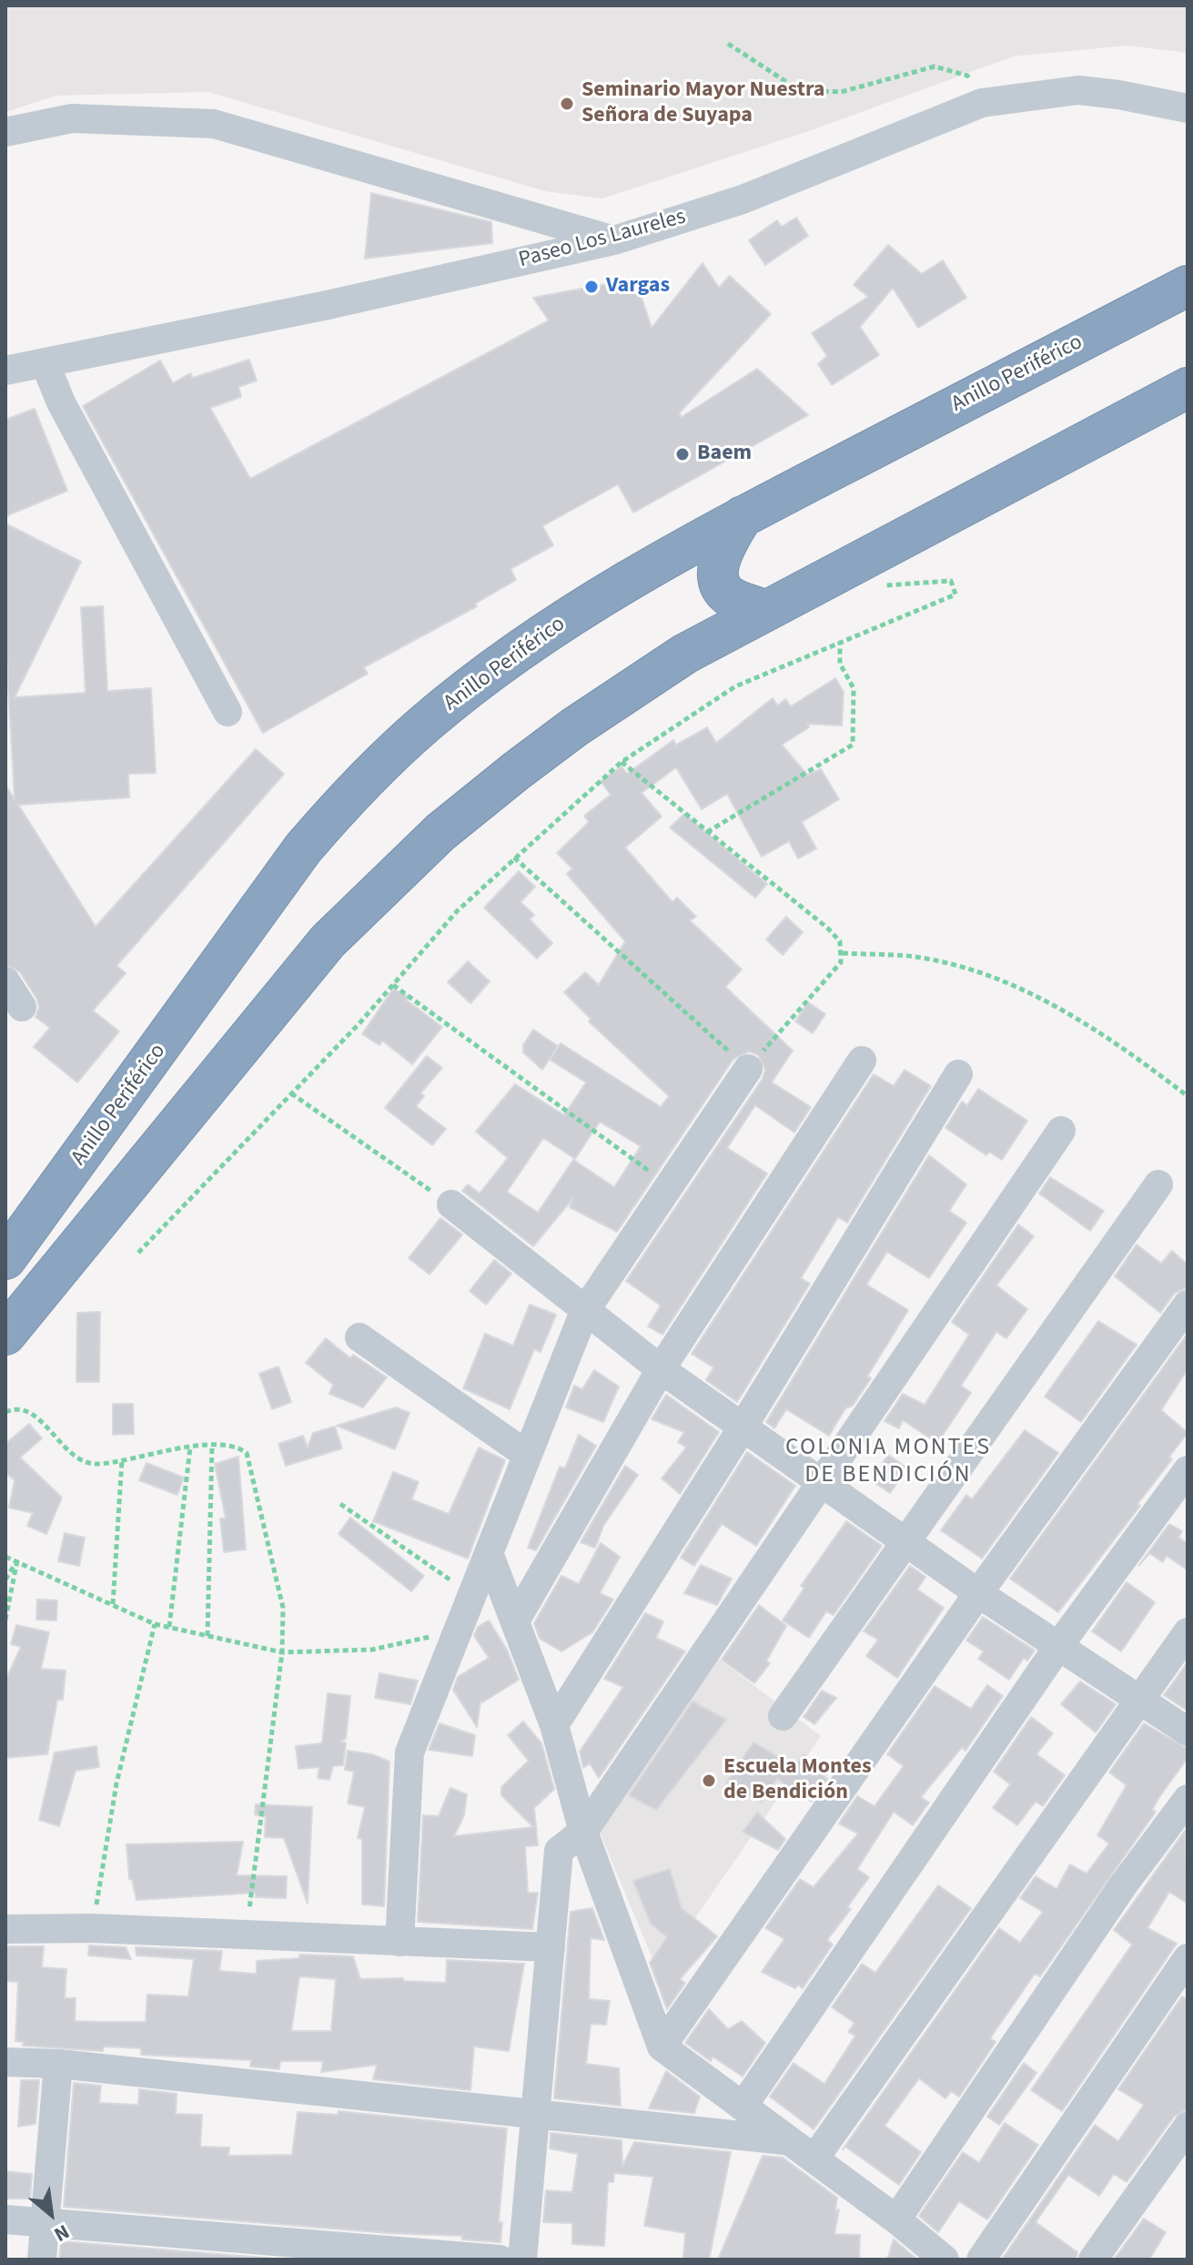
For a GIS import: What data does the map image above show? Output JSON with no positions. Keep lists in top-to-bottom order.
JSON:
{
  "streets": {
    "highway": ["Anillo Periférico"],
    "street": ["Paseo Los Laureles"]
  },
  "districts": ["COLONIA MONTES DE BENDICIÓN"],
  "places": [
    "Seminario Mayor Nuestra Señora de Suyapa",
    "Vargas",
    "Baem",
    "Escuela Montes de Bendición"
  ],
  "north": "bottom right"
}
